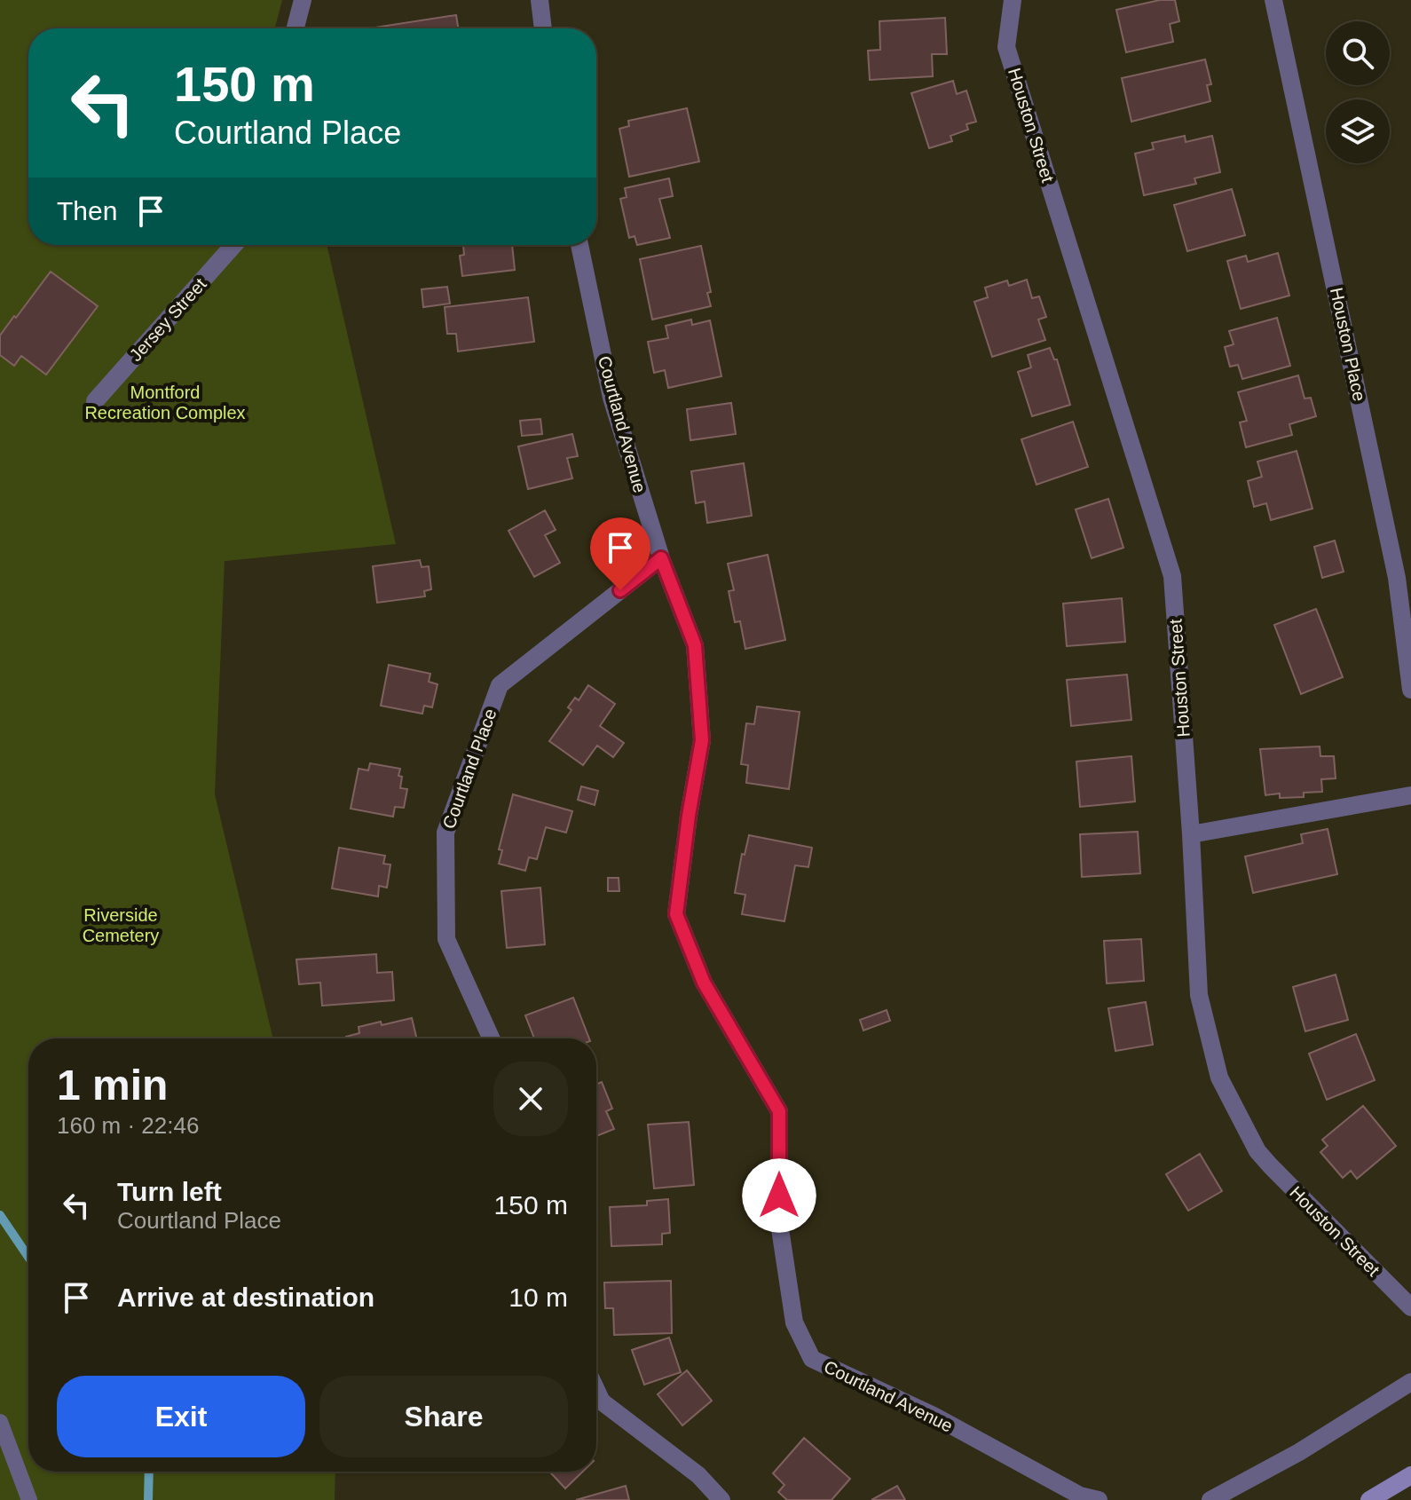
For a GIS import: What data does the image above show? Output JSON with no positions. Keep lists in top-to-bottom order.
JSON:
{
  "streets": {
    "street": [
      "Houston Street",
      "Jersey Street",
      "Houston Place",
      "Courtland Avenue",
      "Courtland Place"
    ]
  },
  "crossings": [
    ["Courtland Avenue", "Courtland Place"]
  ],
  "parks": ["Montford Recreation Complex", "Riverside Cemetery"],
  "page": {
    "turn": ["150 m", "Courtland Place"],
    "then": "Then",
    "heading": ["1 min", "160 m · 22:46"],
    "list": [
      {
        "name": "Turn left",
        "note": "Courtland Place",
        "value": "150 m"
      },
      {
        "name": "Arrive at destination",
        "value": "10 m"
      }
    ],
    "buttons": ["Exit", "Share"]
  }
}
